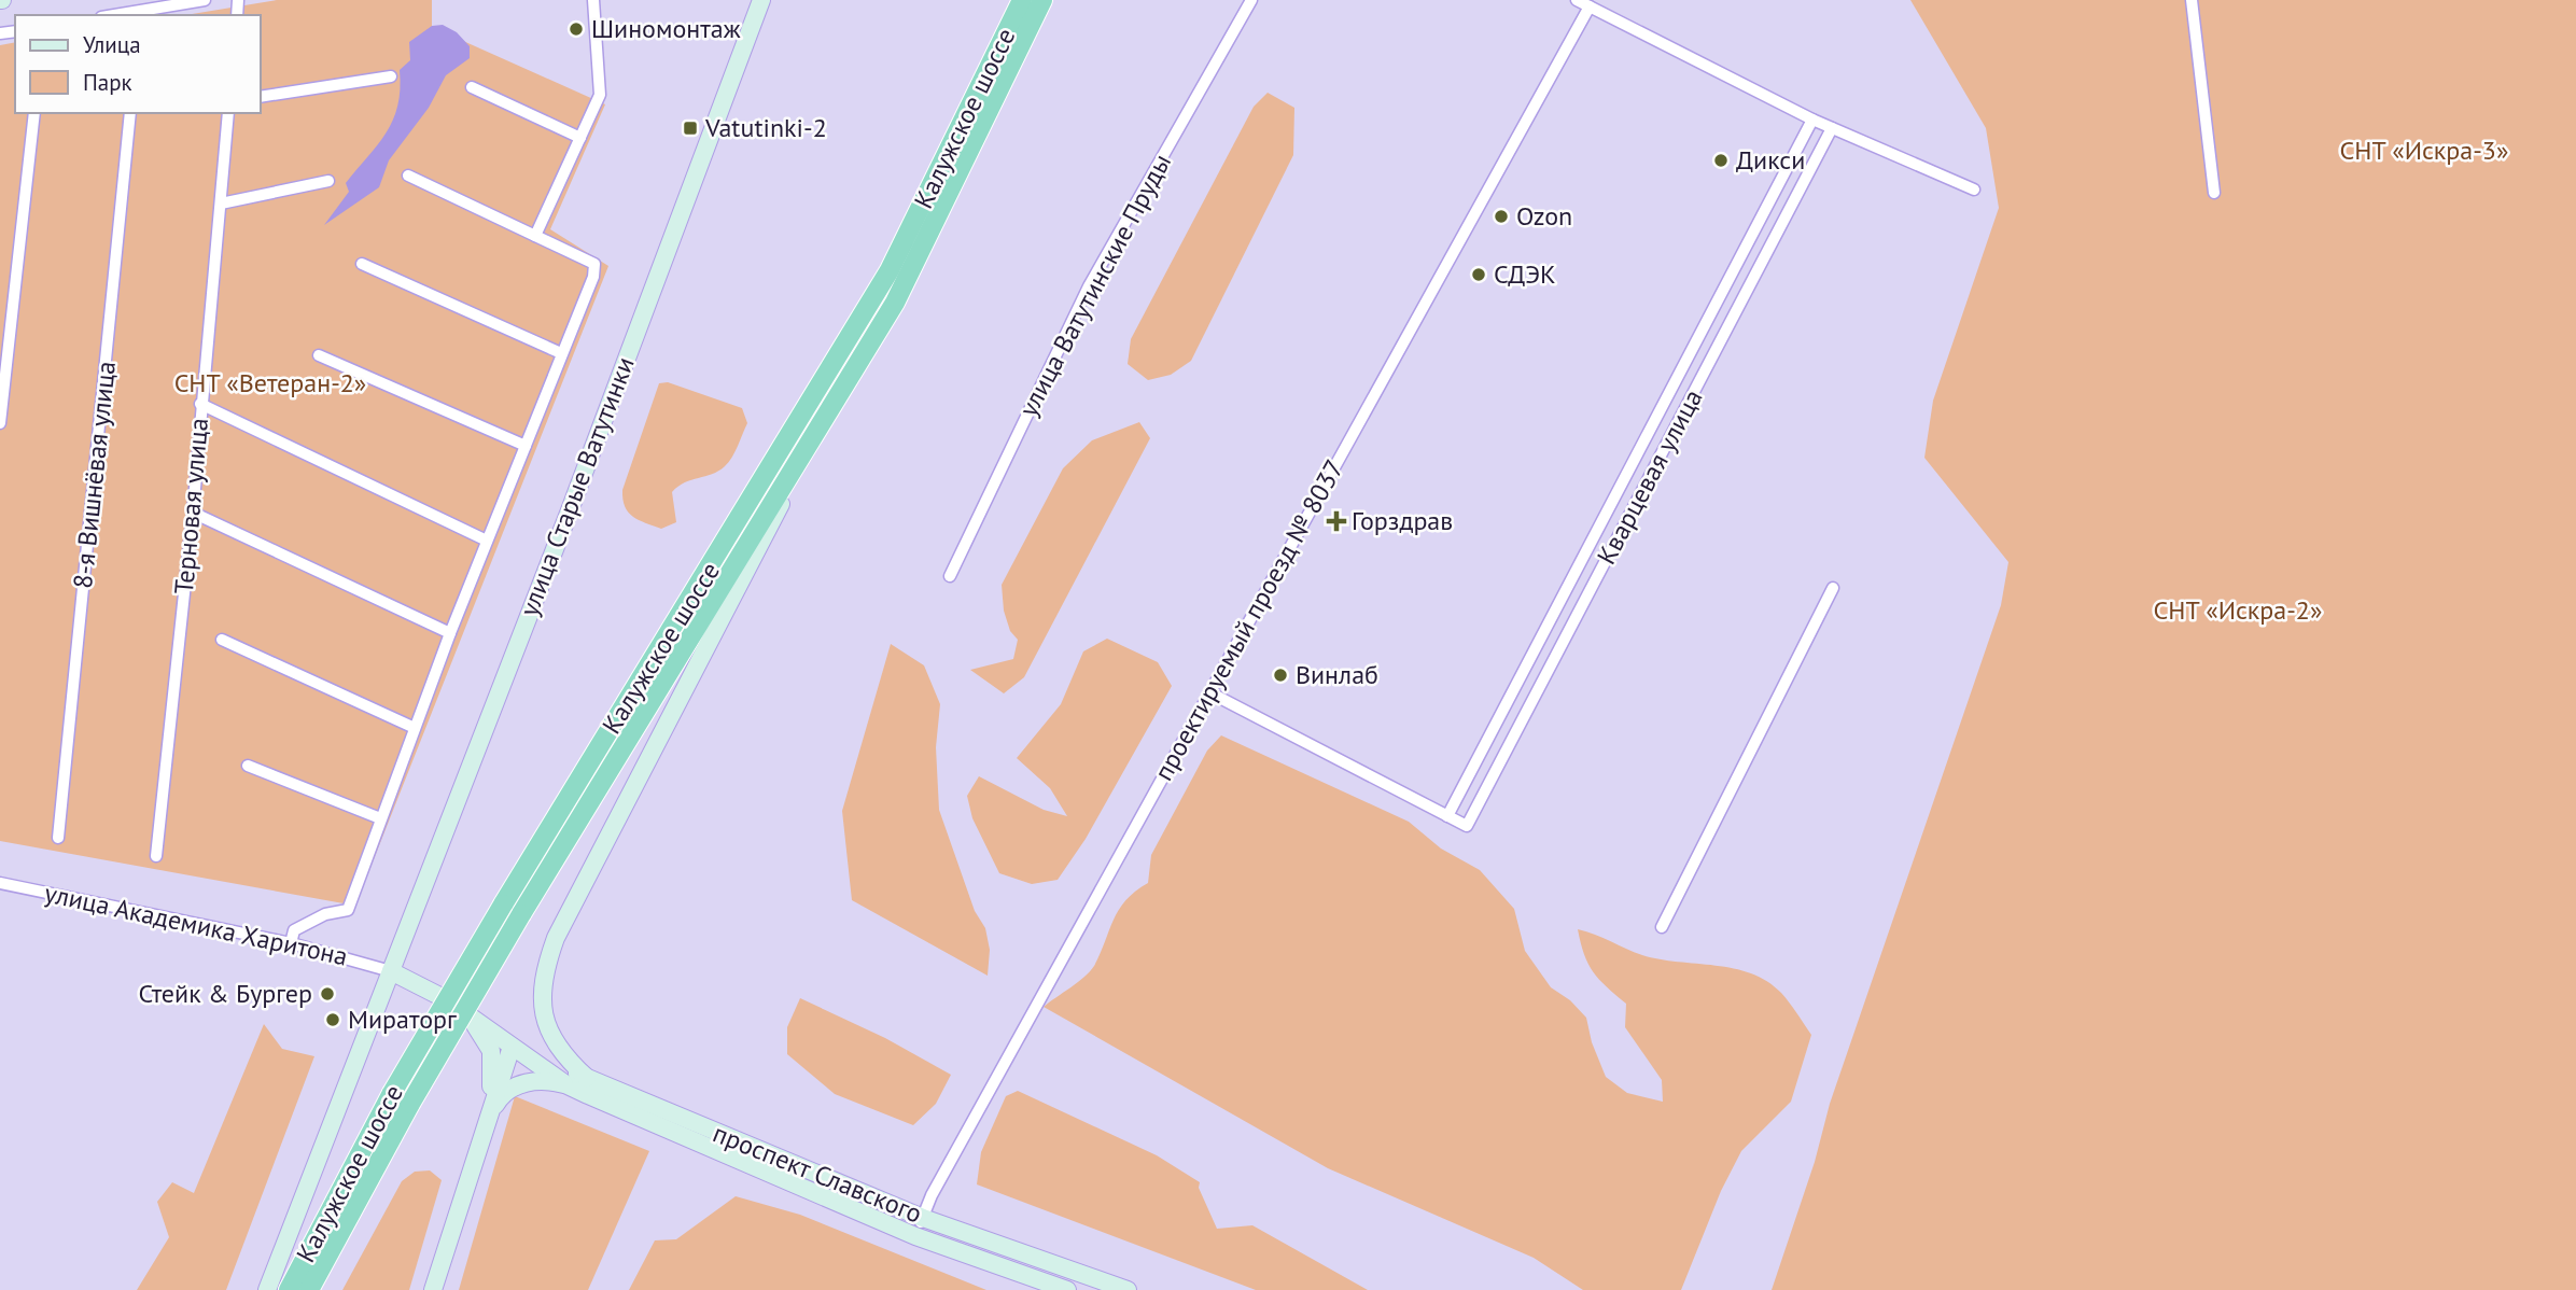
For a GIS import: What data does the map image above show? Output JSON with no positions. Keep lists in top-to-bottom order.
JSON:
{
  "streets": {
    "highway": ["Калужское шоссе"],
    "main road": ["улица Старые Ватутинки", "проспект Славского"],
    "street": [
      "улица Ватутинские Пруды",
      "8-я Вишнёвая улица",
      "Кварцевая улица",
      "Терновая улица",
      "проектируемый проезд № 8037",
      "улица Академика Харитона"
    ]
  },
  "crossings": [
    ["Калужское шоссе", "улица Старые Ватутинки"],
    ["Калужское шоссе", "улица Академика Харитона"],
    ["Калужское шоссе", "проспект Славского"],
    ["улица Старые Ватутинки", "улица Академика Харитона"],
    ["улица Старые Ватутинки", "проспект Славского"],
    ["проектируемый проезд № 8037", "проспект Славского"],
    ["улица Академика Харитона", "проспект Славского"]
  ],
  "parks": ["СНТ «Искра-3»", "СНТ «Ветеран-2»", "СНТ «Искра-2»"],
  "places": {
    "other": [
      "Шиномонтаж",
      "Дикси",
      "Ozon",
      "СДЭК",
      "Винлаб",
      "Стейк & Бургер",
      "Мираторг"
    ],
    "transit": ["Vatutinki-2"],
    "health": ["Горздрав"]
  },
  "legend": ["Улица", "Парк"]
}
